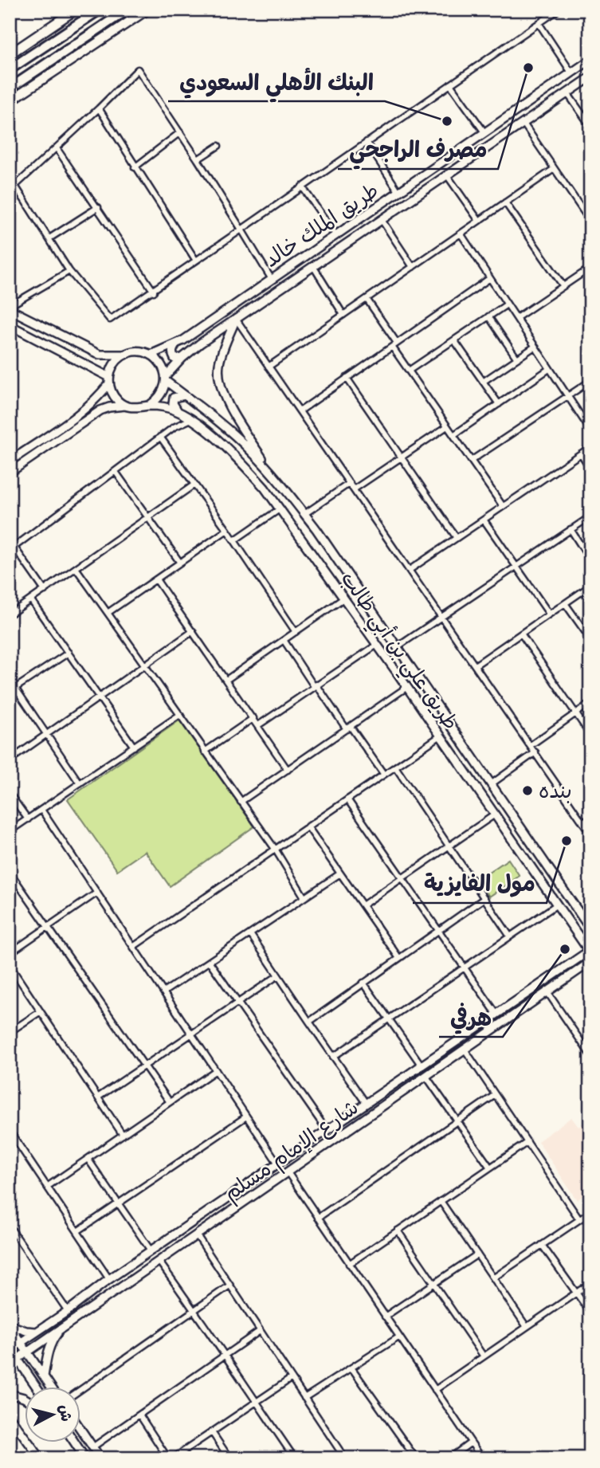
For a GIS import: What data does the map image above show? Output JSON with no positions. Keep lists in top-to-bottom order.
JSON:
{
  "streets": {
    "main road": ["طريق الملك خالد", "طريق علي بن أبي طالب", "شارع الإمام مسلم"]
  },
  "crossings": [
    ["طريق الملك خالد", "طريق علي بن أبي طالب"],
    ["طريق علي بن أبي طالب", "شارع الإمام مسلم"]
  ],
  "places": [
    "مصرف الراجحي",
    "البنك الأهلي السعودي",
    "بنده",
    "مول الفايزية",
    "هرفي"
  ],
  "north": "right"
}
